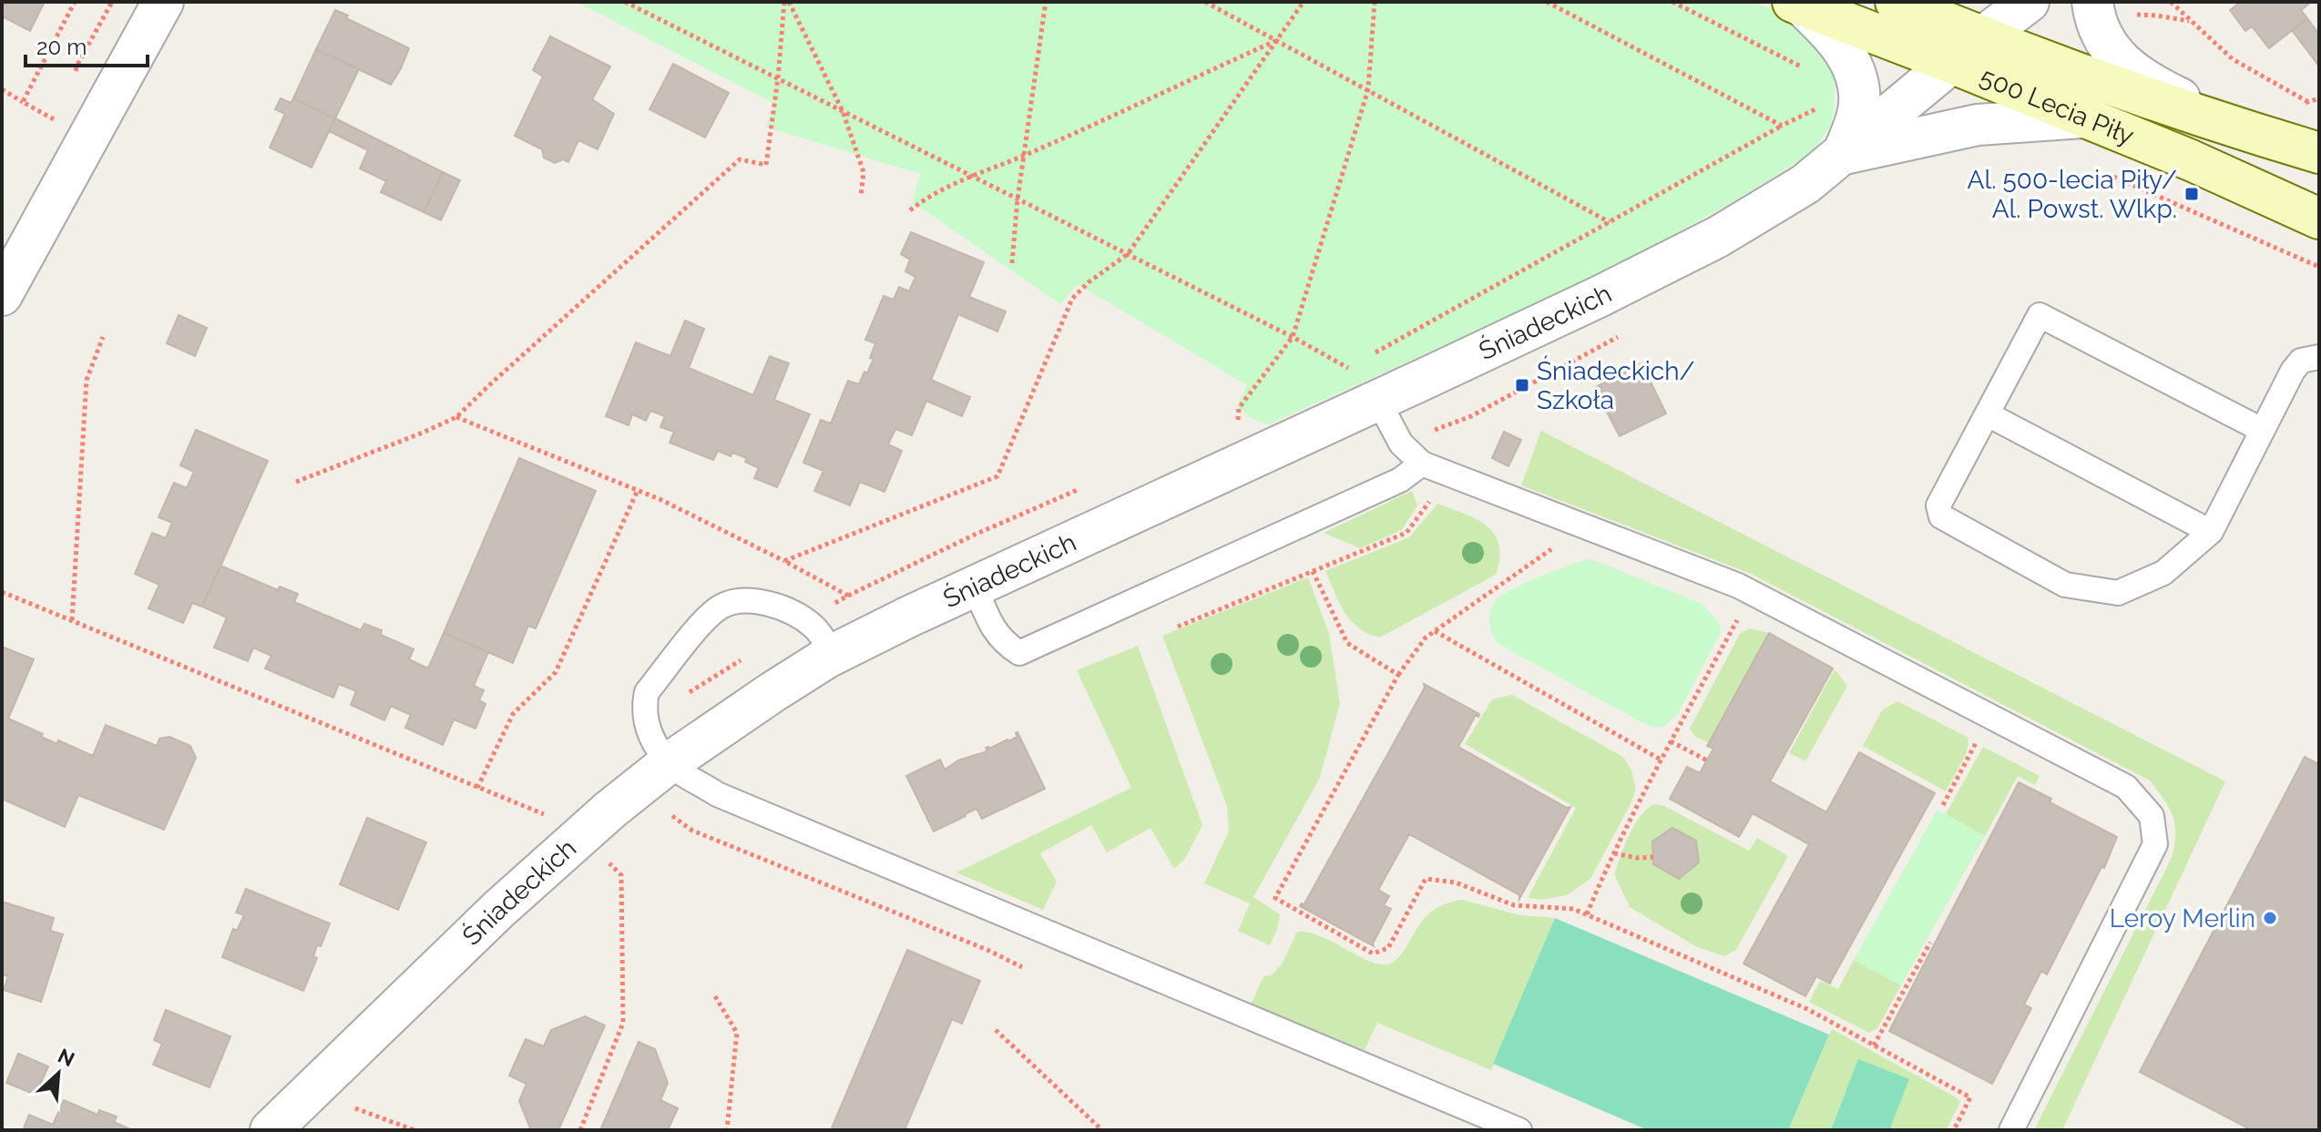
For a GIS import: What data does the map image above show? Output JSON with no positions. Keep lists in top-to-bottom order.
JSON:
{
  "streets": {
    "street": ["500 Lecia Piły", "Śniadeckich"]
  },
  "crossings": [
    ["500 Lecia Piły", "Śniadeckich"]
  ],
  "places": {
    "transit": ["Al. 500-lecia Piły/ Al. Powst. Wlkp.", "Śniadeckich/ Szkoła"],
    "other": ["Leroy Merlin"]
  },
  "scale_bar": "20 m",
  "north": "top right"
}
